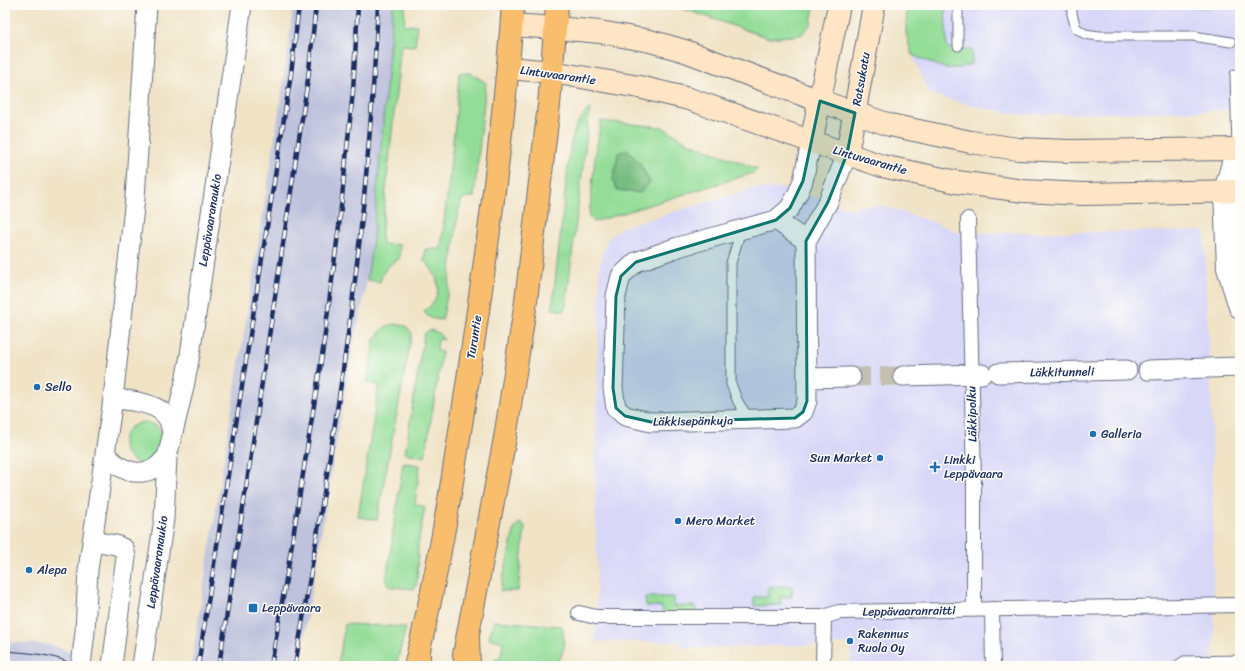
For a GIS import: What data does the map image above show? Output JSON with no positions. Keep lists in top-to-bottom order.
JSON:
{
  "streets": {
    "main road": ["Lintuvaarantie", "Ratsukatu", "Turuntie"],
    "street": [
      "Leppävaaranaukio",
      "Läkkitunneli",
      "Läkkipolku",
      "Läkkisepänkuja",
      "Leppävaaranraitti"
    ]
  },
  "crossings": [
    ["Lintuvaarantie", "Ratsukatu"],
    ["Lintuvaarantie", "Turuntie"],
    ["Lintuvaarantie", "Läkkisepänkuja"],
    ["Ratsukatu", "Läkkisepänkuja"],
    ["Läkkitunneli", "Läkkipolku"],
    ["Läkkipolku", "Leppävaaranraitti"]
  ],
  "places": {
    "other": [
      "Sello",
      "Galleria",
      "Sun Market",
      "Mero Market",
      "Alepa",
      "Rakennus Ruola Oy"
    ],
    "health": ["Linkki Leppävaara"],
    "transit": ["Leppävaara"]
  }
}
